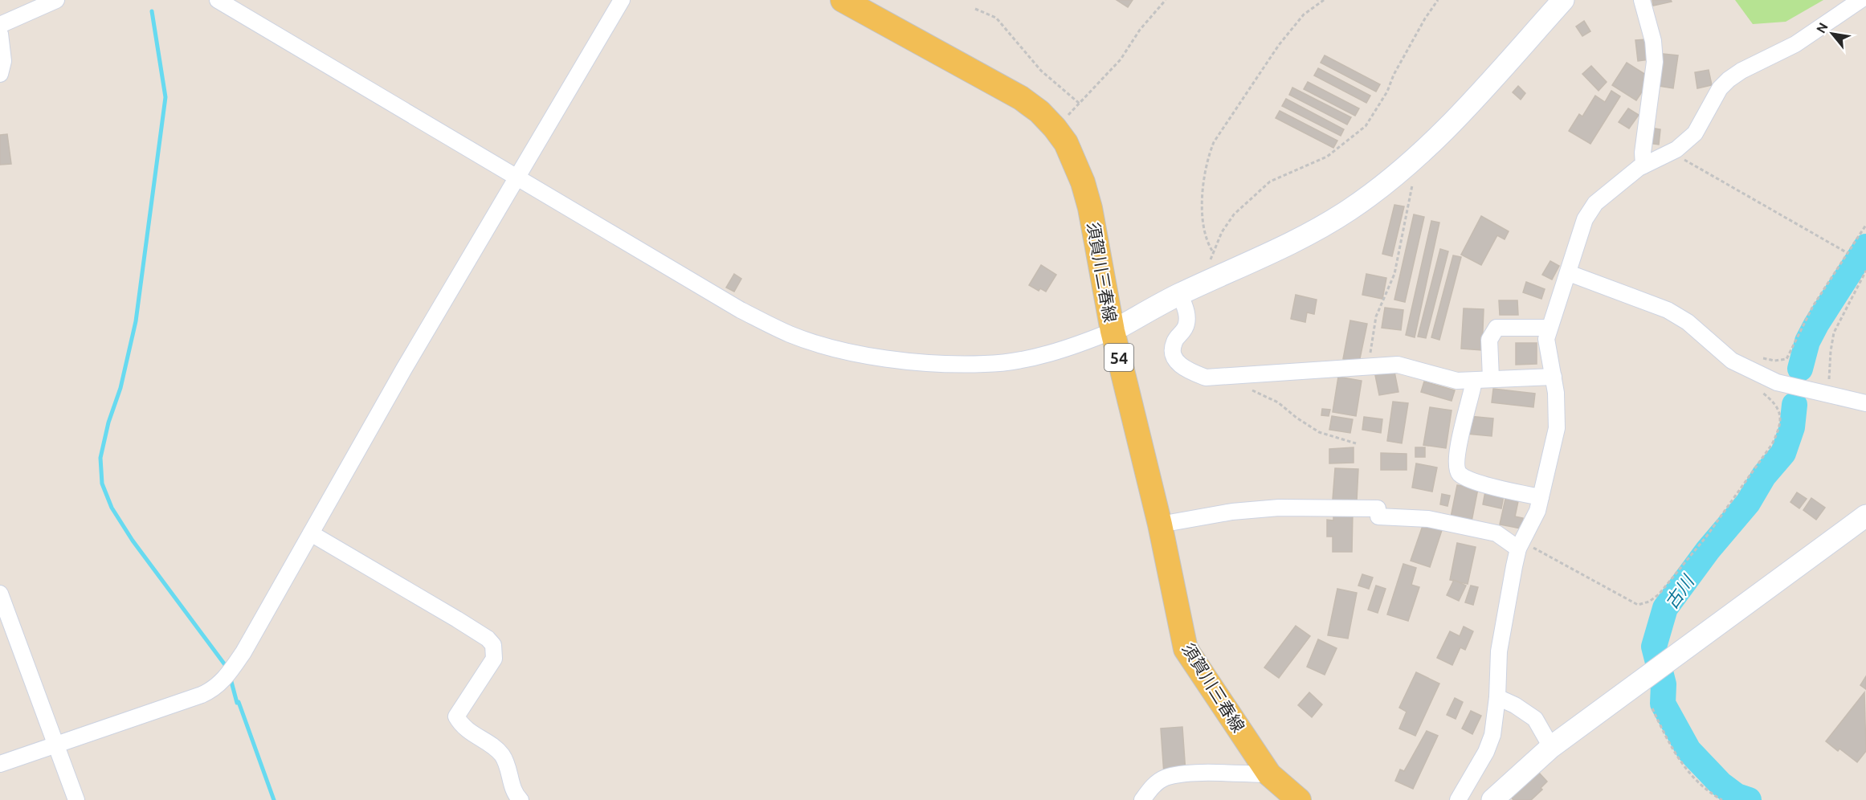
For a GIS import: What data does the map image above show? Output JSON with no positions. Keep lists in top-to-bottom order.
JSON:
{
  "streets": {
    "main road": ["須賀川三春線", "54"]
  },
  "water": ["古川"],
  "north": "top left"
}
